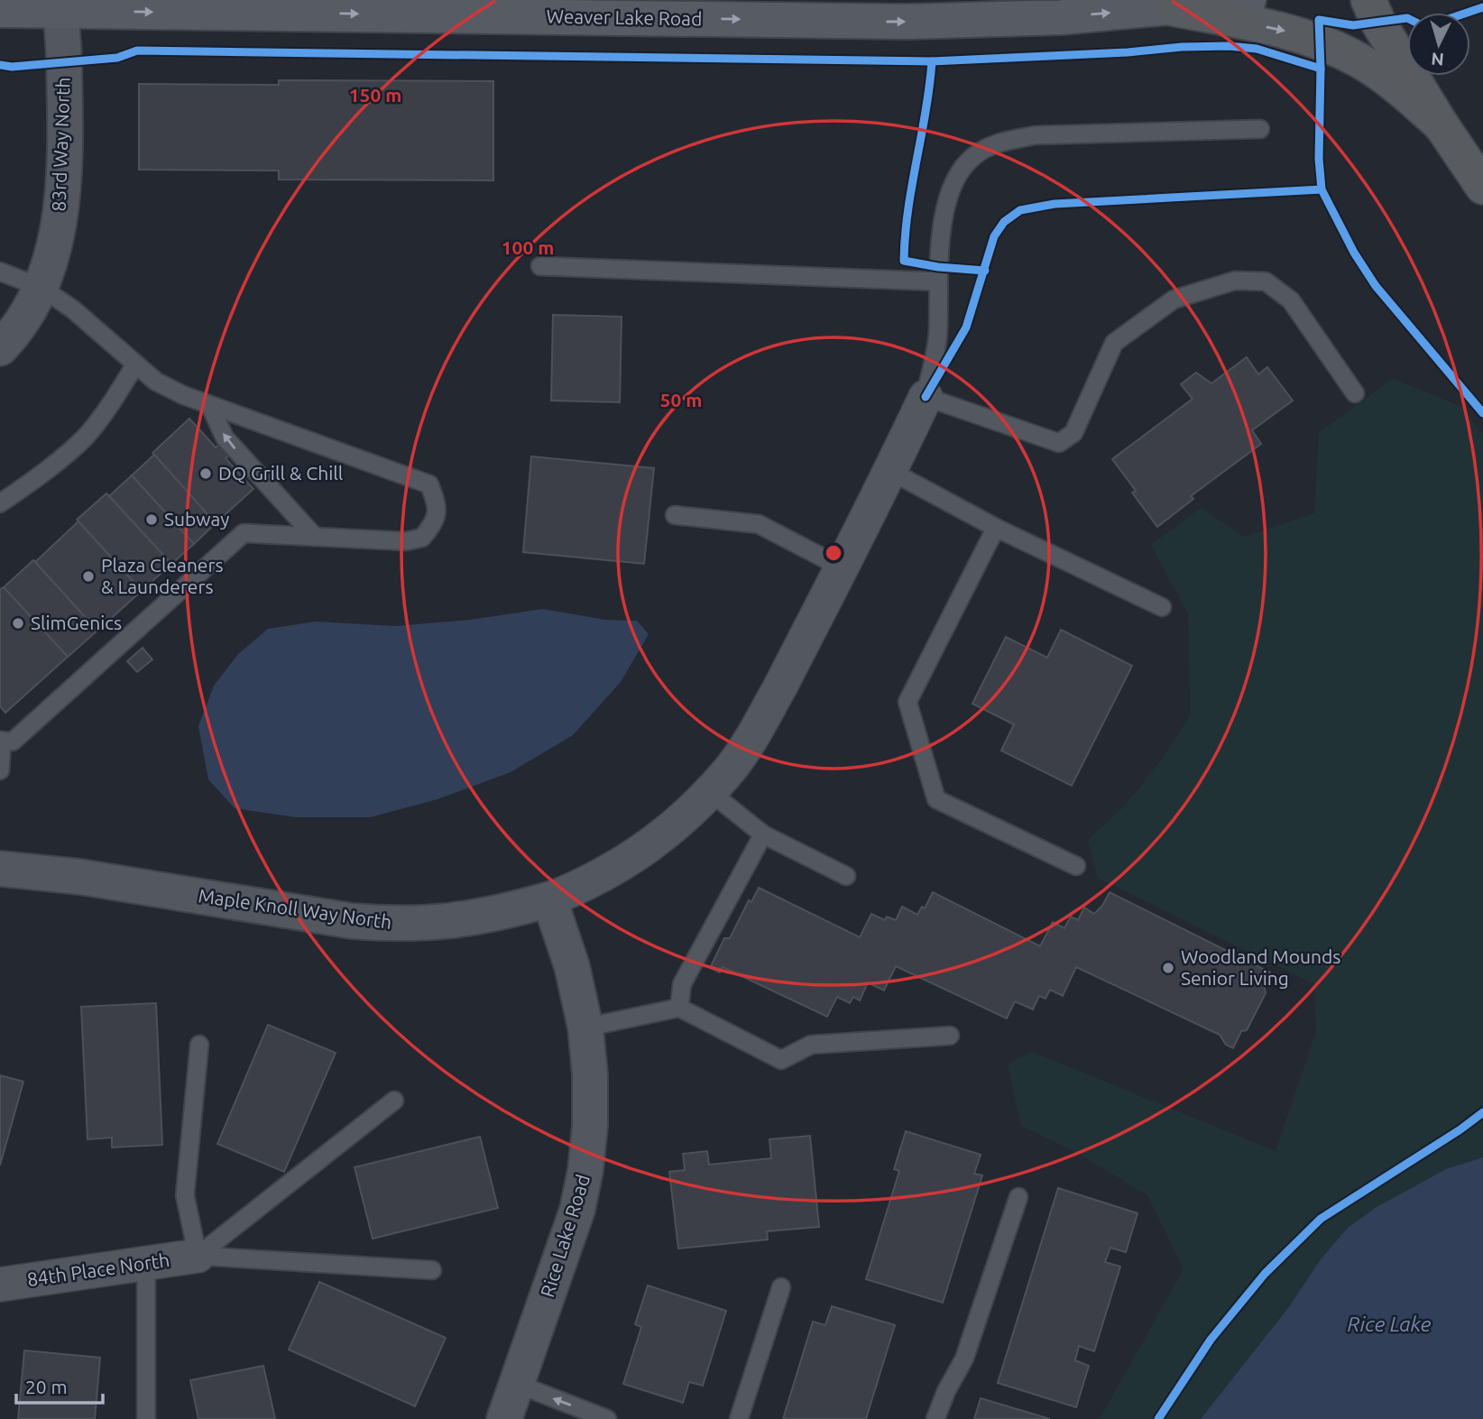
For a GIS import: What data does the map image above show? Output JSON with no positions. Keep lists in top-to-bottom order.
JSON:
{
  "streets": {
    "main road": ["Weaver Lake Road"],
    "street": [
      "83rd Way North",
      "Maple Knoll Way North",
      "Rice Lake Road",
      "84th Place North"
    ]
  },
  "crossings": [
    ["Weaver Lake Road", "83rd Way North"],
    ["Maple Knoll Way North", "Rice Lake Road"]
  ],
  "one_way": ["Weaver Lake Road"],
  "water": ["Rice Lake"],
  "places": [
    "DQ Grill & Chill",
    "Subway",
    "Plaza Cleaners & Launderers",
    "SlimGenics",
    "Woodland Mounds Senior Living"
  ],
  "scale_bar": "20 m",
  "north": "bottom",
  "rings": ["150 m", "100 m", "50 m"]
}
